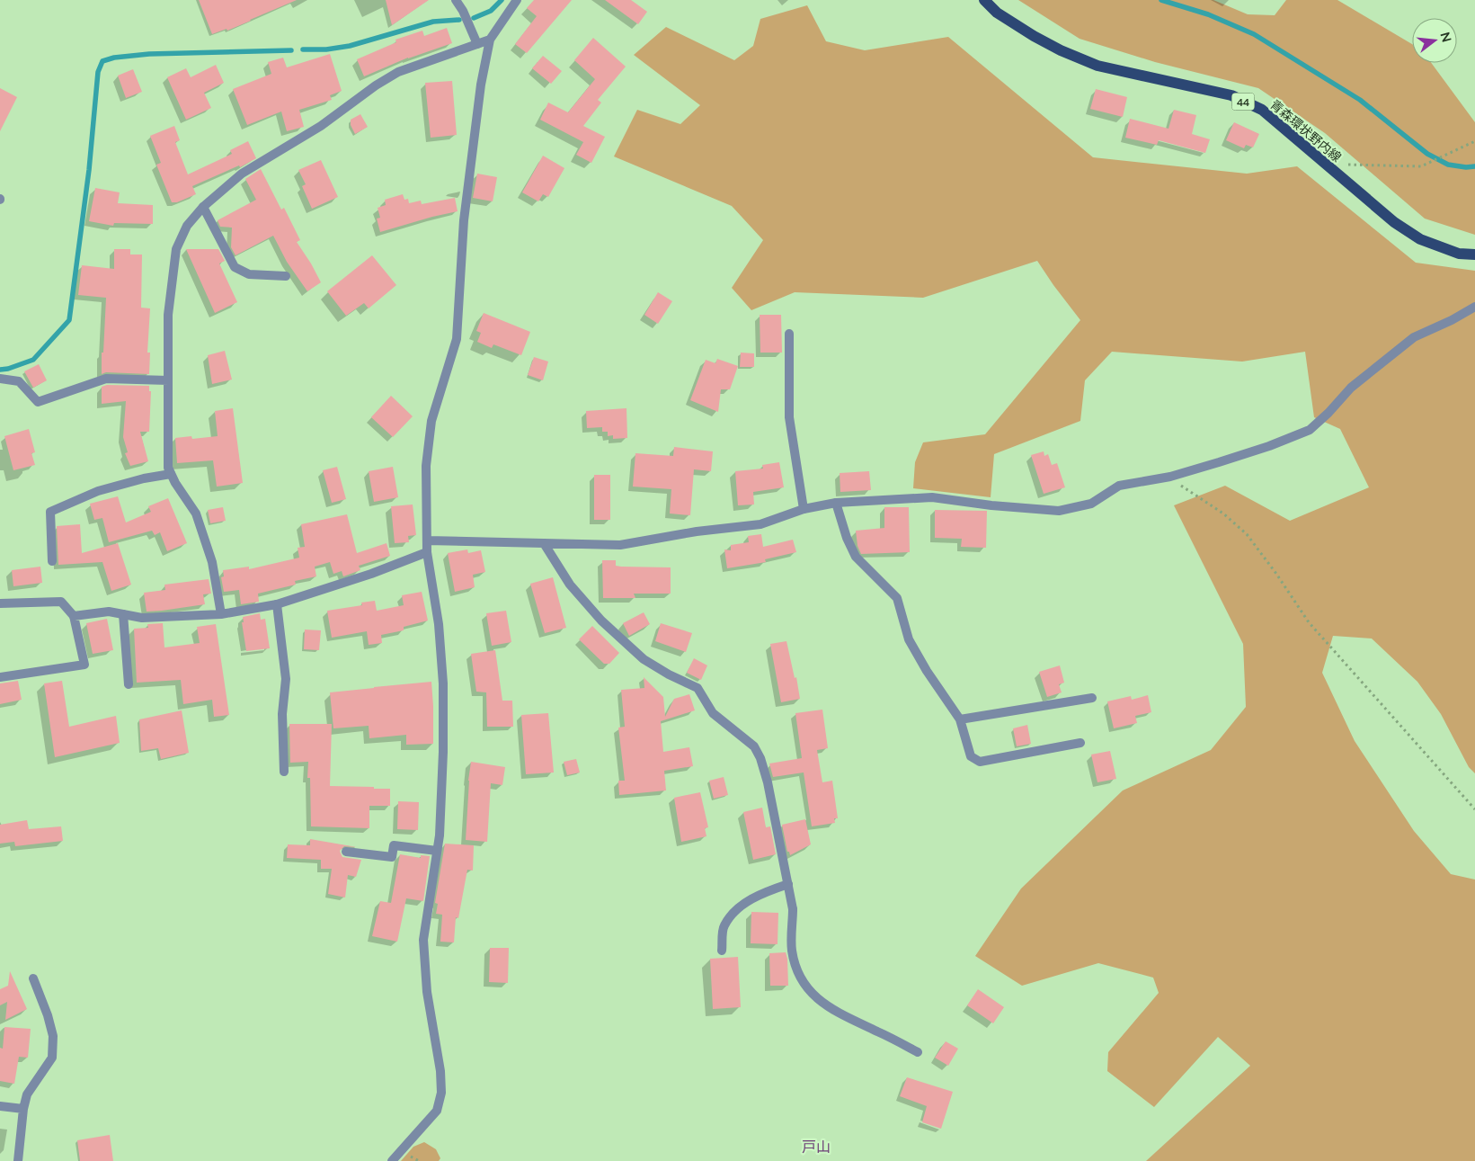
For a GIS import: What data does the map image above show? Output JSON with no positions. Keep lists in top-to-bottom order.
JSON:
{
  "streets": {
    "main road": ["44", "青森環状野内線"]
  },
  "districts": ["戸山"],
  "north": "right"
}
